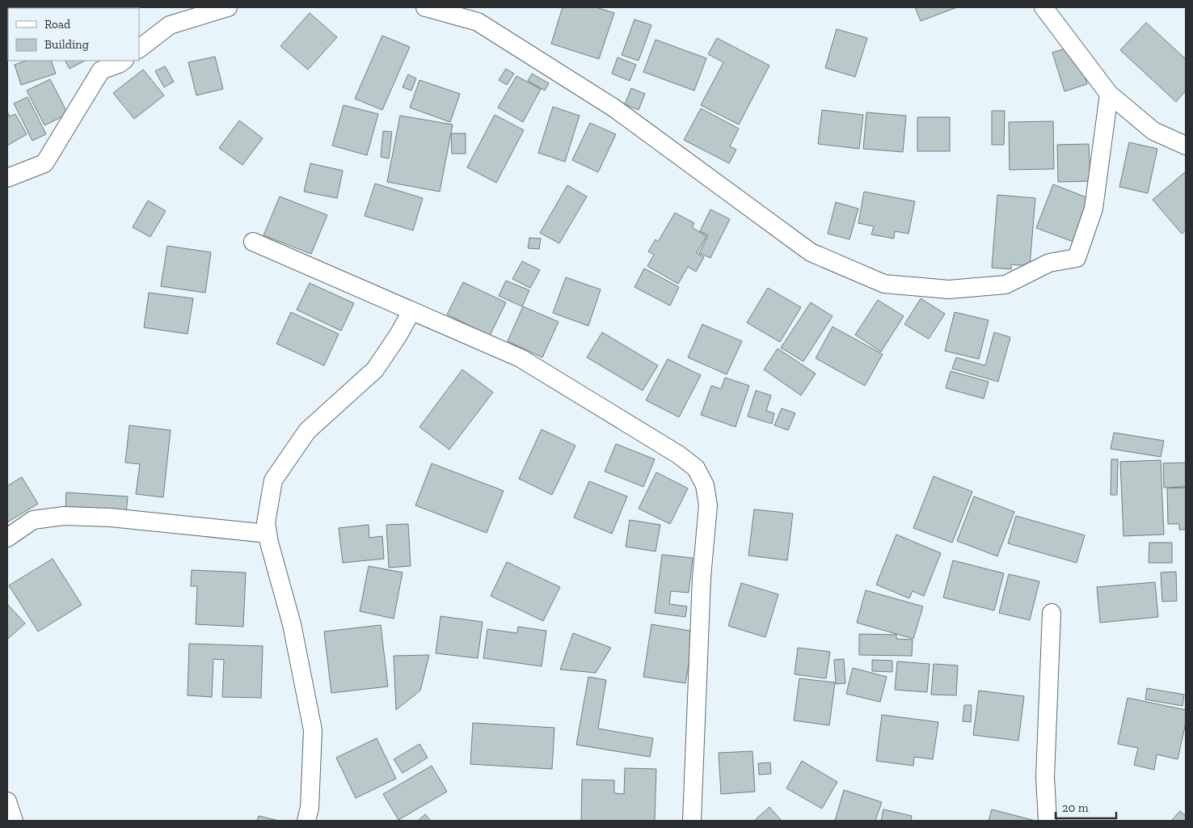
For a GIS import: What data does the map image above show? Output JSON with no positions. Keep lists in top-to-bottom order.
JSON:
{
  "legend": ["Road", "Building"],
  "scale_bar": "20 m"
}
